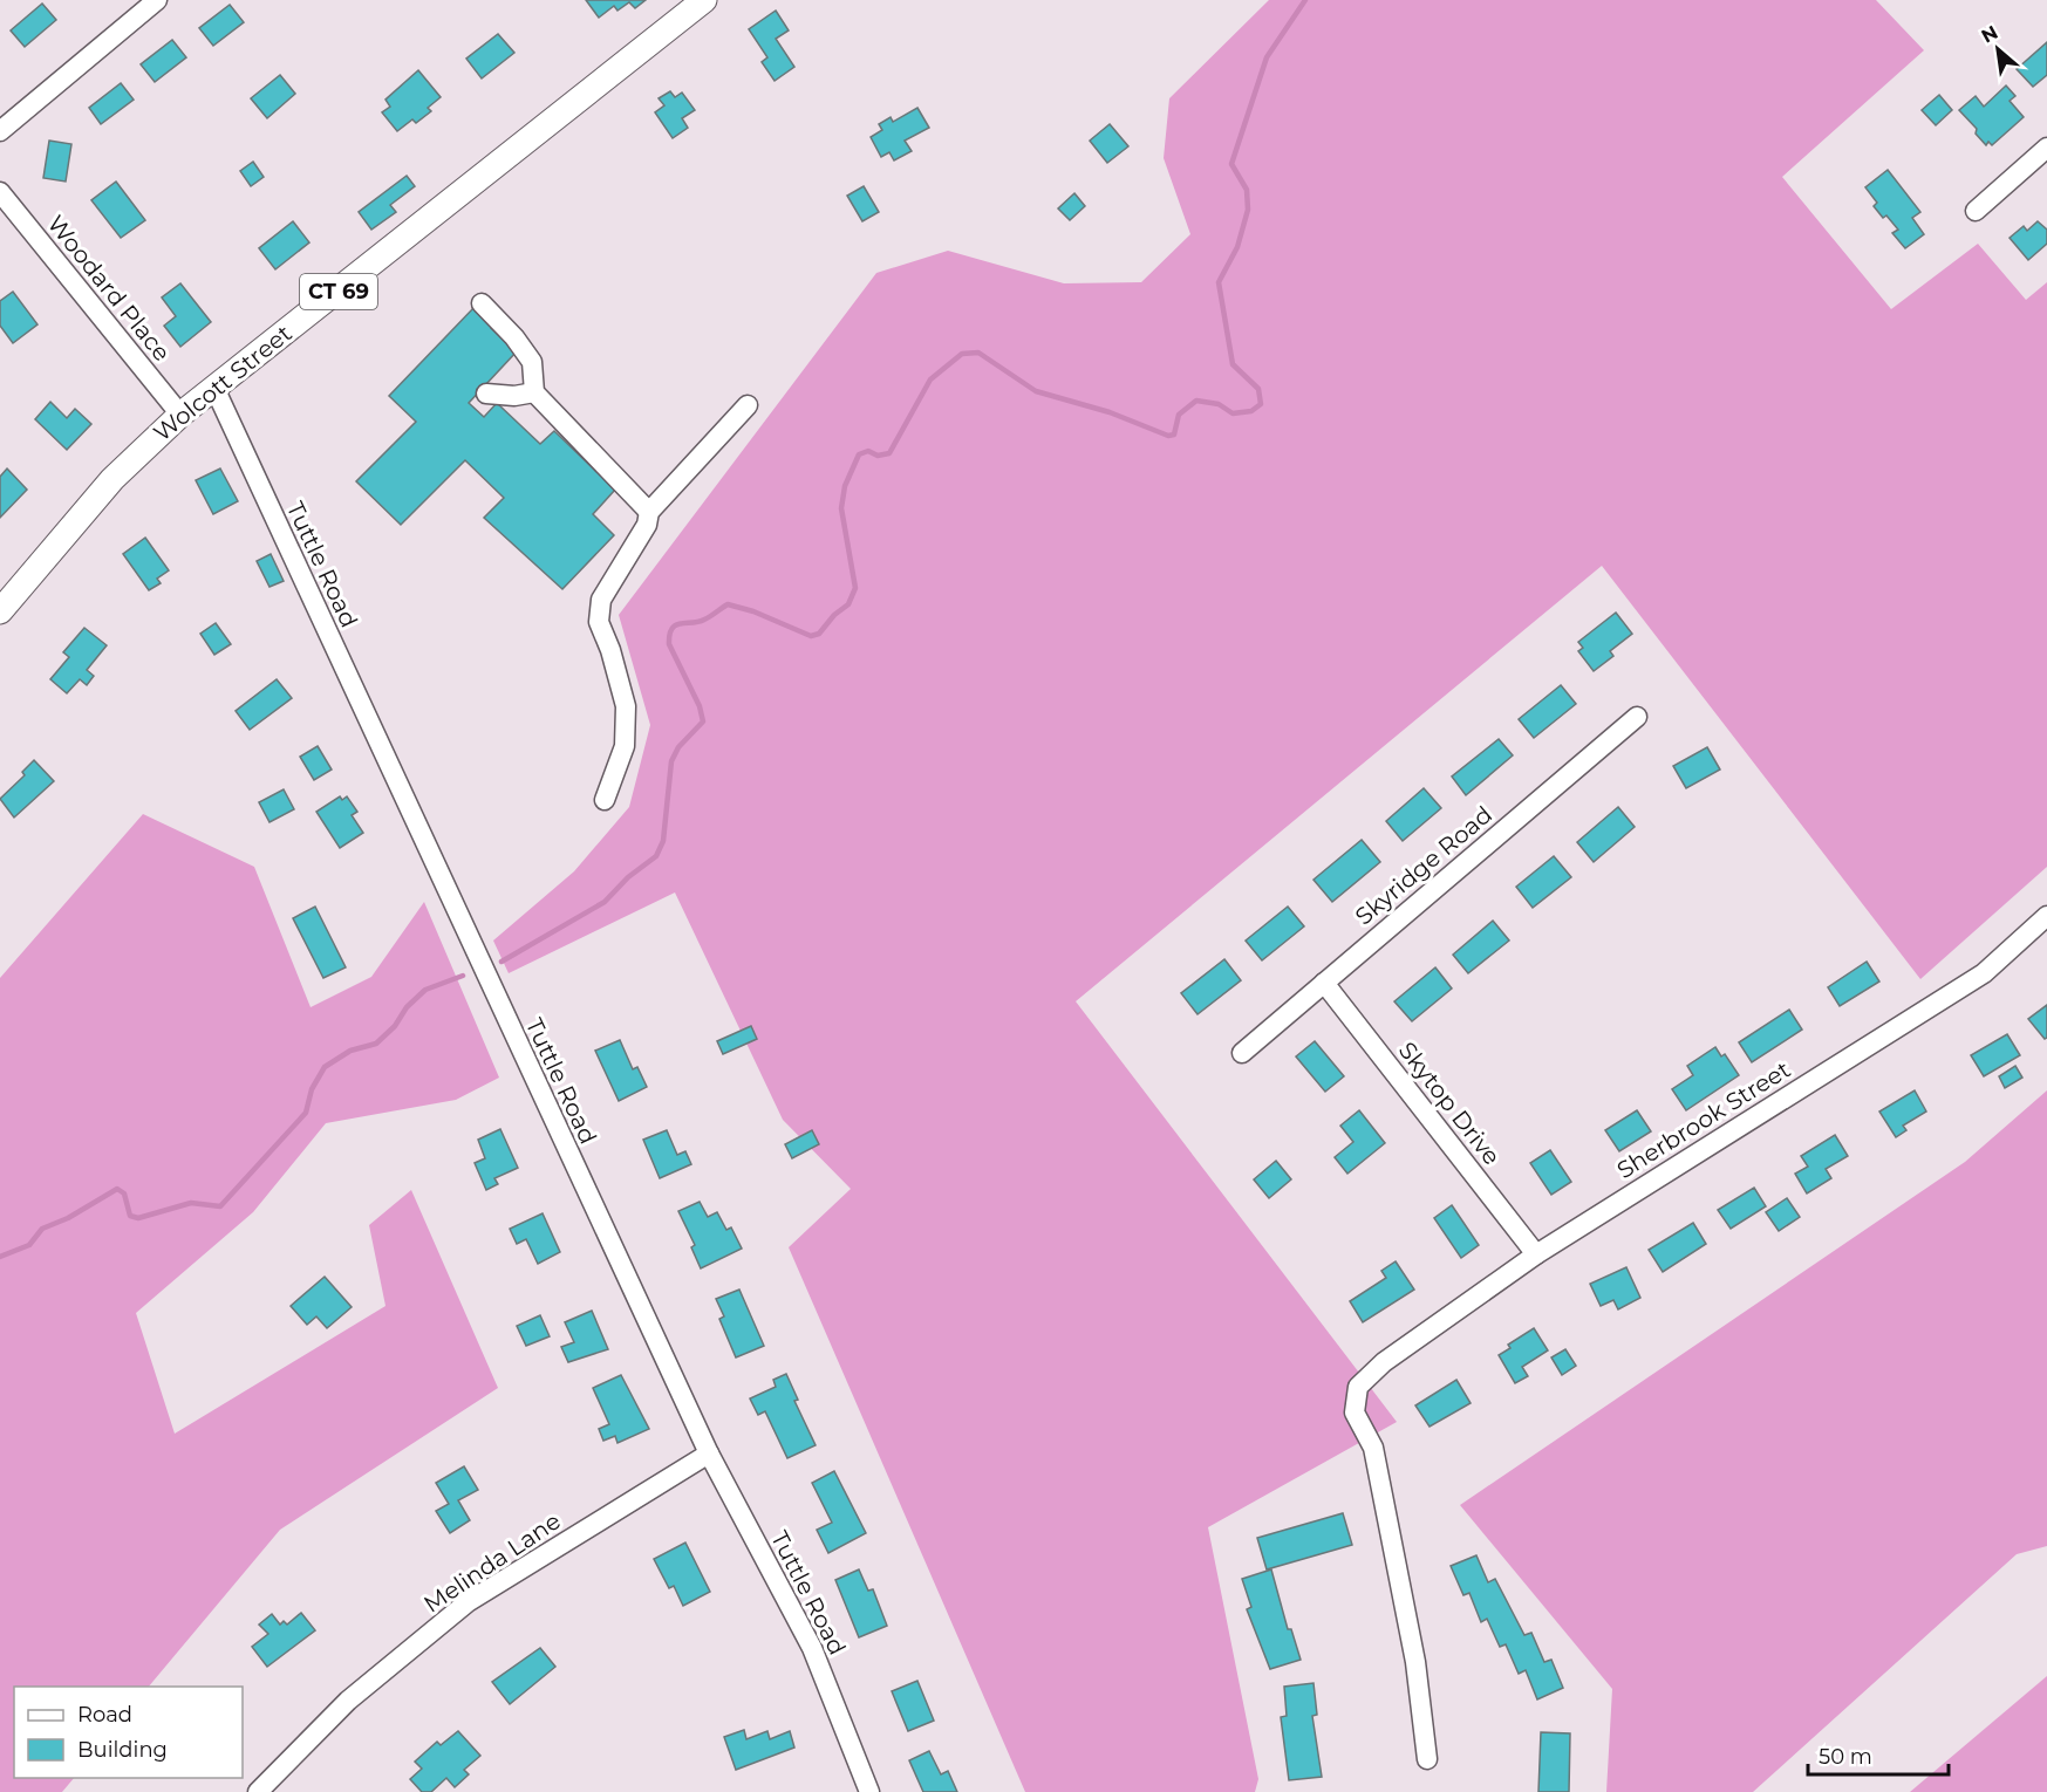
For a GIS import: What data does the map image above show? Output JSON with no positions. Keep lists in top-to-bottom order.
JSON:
{
  "streets": {
    "main road": ["CT 69", "Wolcott Street"],
    "street": [
      "Woodard Place",
      "Tuttle Road",
      "Skyridge Road",
      "Skytop Drive",
      "Sherbrook Street",
      "Melinda Lane"
    ]
  },
  "crossings": [
    ["Woodard Place", "Wolcott Street"],
    ["Wolcott Street", "Tuttle Road"],
    ["Tuttle Road", "Melinda Lane"],
    ["Skyridge Road", "Skytop Drive"],
    ["Skytop Drive", "Sherbrook Street"]
  ],
  "legend": ["Road", "Building"],
  "scale_bar": "50 m",
  "north": "top left"
}
